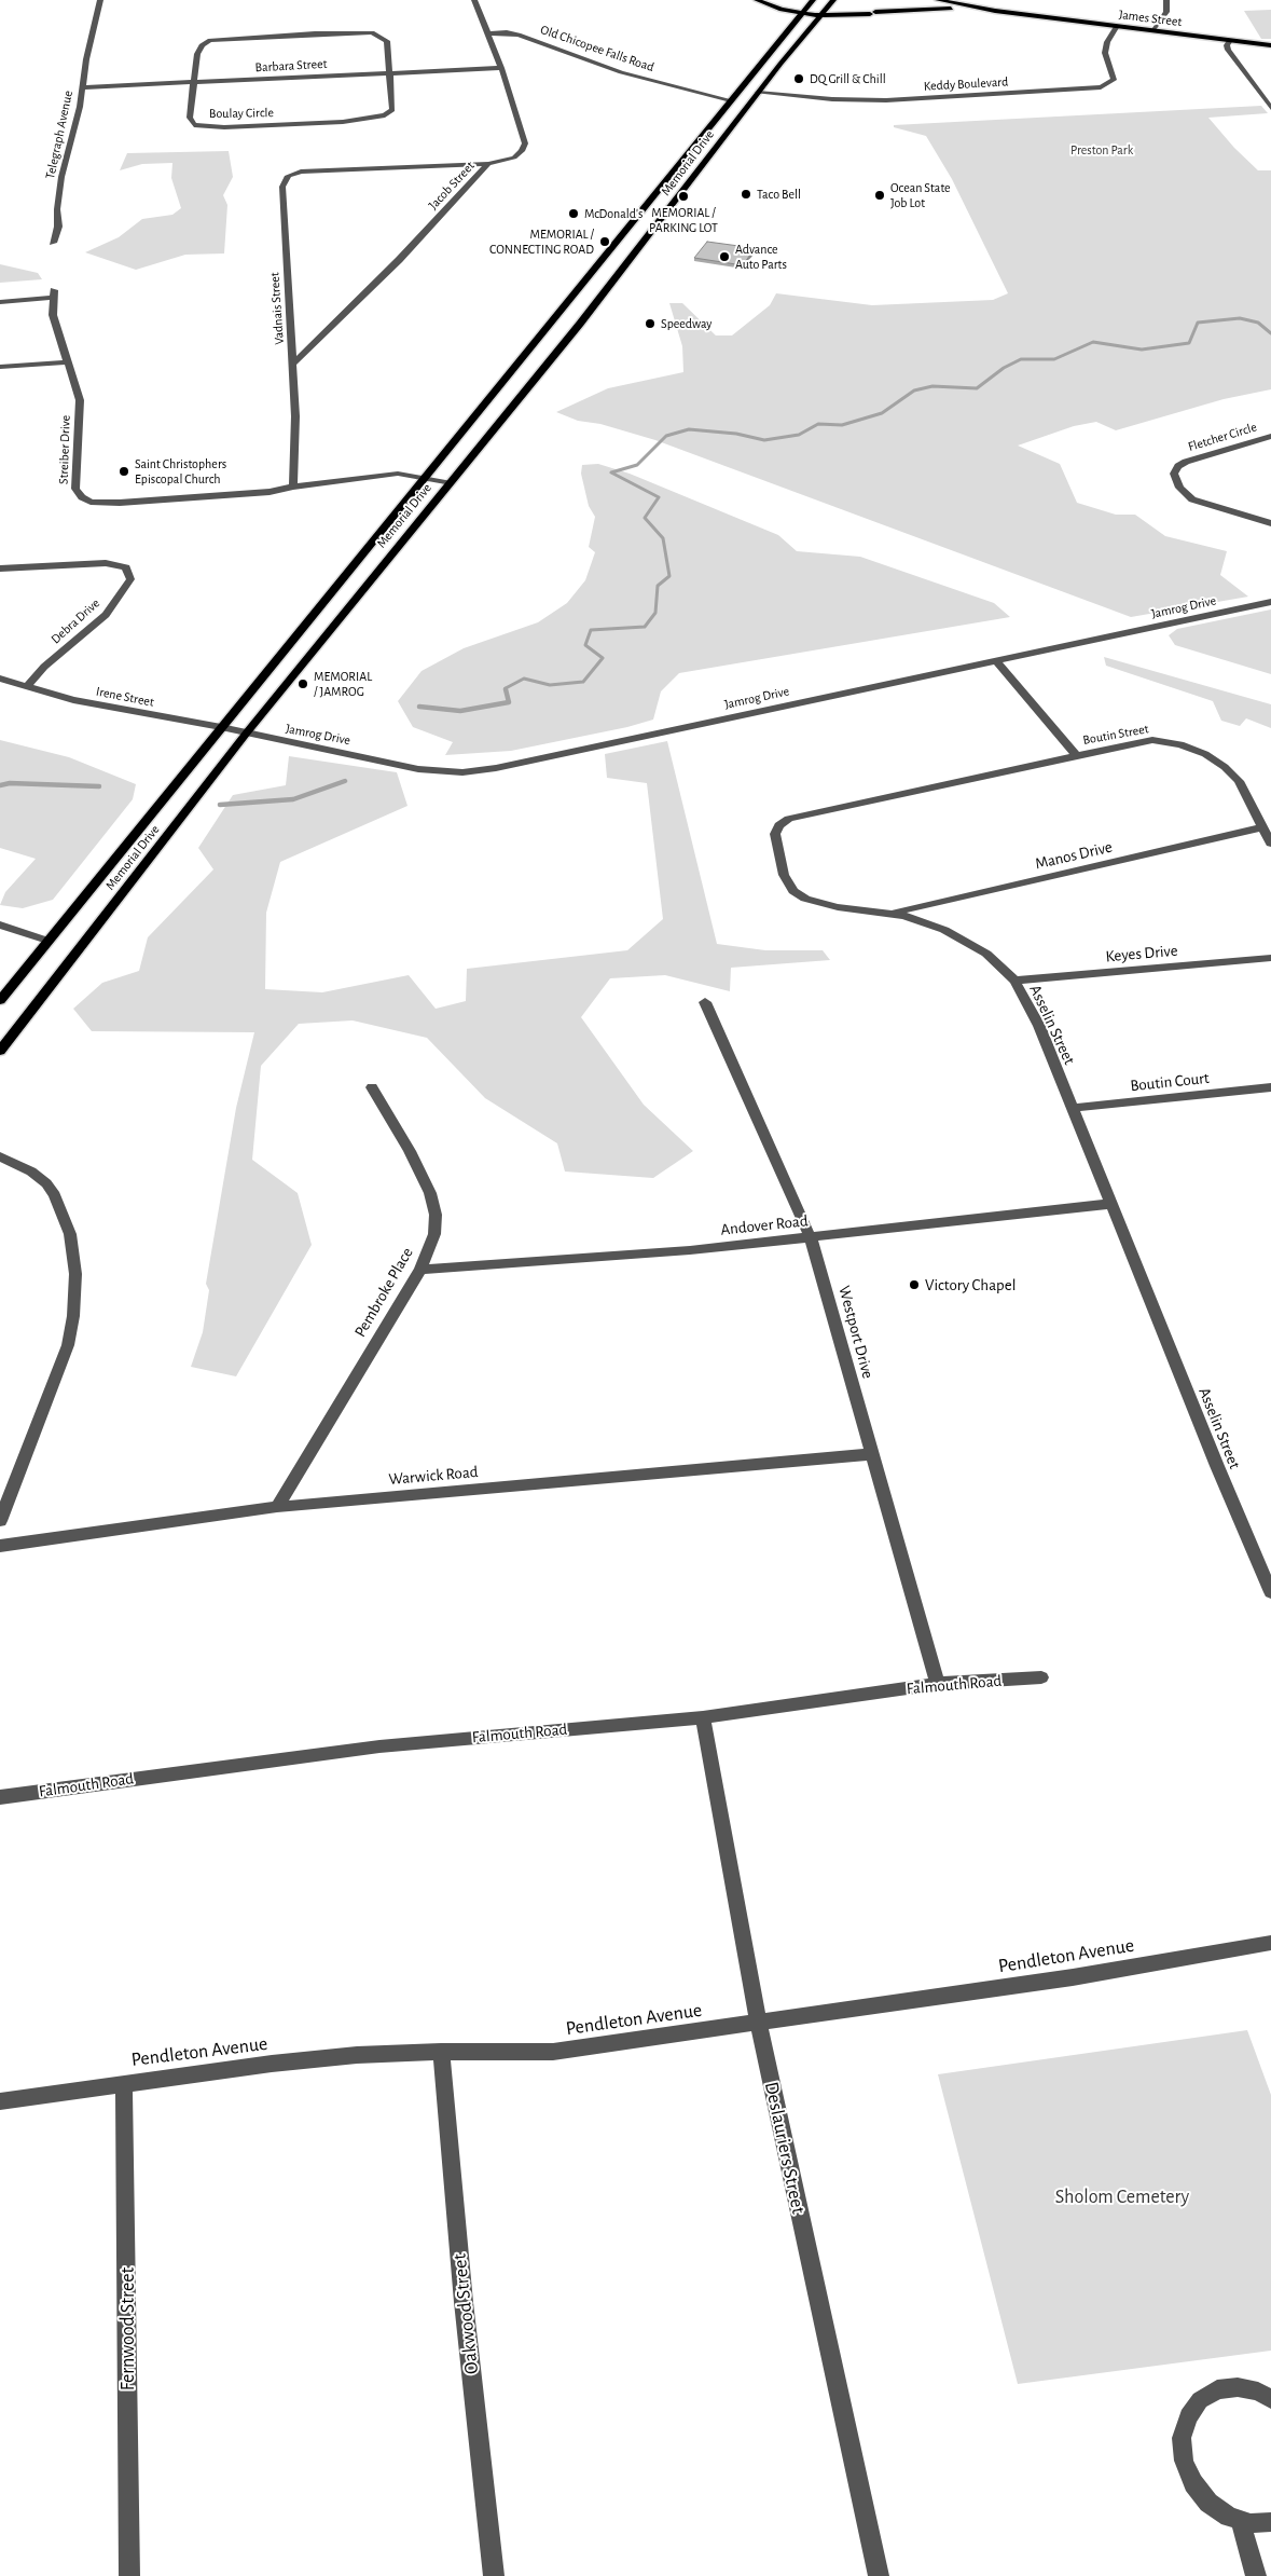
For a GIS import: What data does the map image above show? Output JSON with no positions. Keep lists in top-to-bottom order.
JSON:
{
  "streets": {
    "main road": ["James Street", "Memorial Drive"],
    "street": [
      "Old Chicopee Falls Road",
      "Barbara Street",
      "Keddy Boulevard",
      "Boulay Circle",
      "Telegraph Avenue",
      "Jacob Street",
      "Vadnais Street",
      "Fletcher Circle",
      "Streiber Drive",
      "Jamrog Drive",
      "Debra Drive",
      "Irene Street",
      "Boutin Street",
      "Manos Drive",
      "Keyes Drive",
      "Asselin Street",
      "Boutin Court",
      "Andover Road",
      "Pembroke Place",
      "Westport Drive",
      "Warwick Road",
      "Falmouth Road",
      "Pendleton Avenue",
      "Deslauriers Street",
      "Oakwood Street",
      "Fernwood Street"
    ]
  },
  "crossings": [
    ["James Street", "Keddy Boulevard"],
    ["Old Chicopee Falls Road", "Memorial Drive"],
    ["Old Chicopee Falls Road", "Jacob Street"],
    ["Barbara Street", "Boulay Circle"],
    ["Barbara Street", "Telegraph Avenue"],
    ["Barbara Street", "Jacob Street"],
    ["Keddy Boulevard", "Memorial Drive"],
    ["Memorial Drive", "Jamrog Drive"],
    ["Memorial Drive", "Irene Street"],
    ["Jacob Street", "Vadnais Street"],
    ["Vadnais Street", "Streiber Drive"],
    ["Jamrog Drive", "Irene Street"],
    ["Debra Drive", "Irene Street"],
    ["Boutin Street", "Manos Drive"],
    ["Boutin Street", "Asselin Street"],
    ["Manos Drive", "Asselin Street"],
    ["Keyes Drive", "Asselin Street"],
    ["Asselin Street", "Boutin Court"],
    ["Asselin Street", "Andover Road"],
    ["Andover Road", "Pembroke Place"],
    ["Andover Road", "Westport Drive"],
    ["Pembroke Place", "Warwick Road"],
    ["Westport Drive", "Warwick Road"],
    ["Westport Drive", "Falmouth Road"],
    ["Falmouth Road", "Deslauriers Street"],
    ["Pendleton Avenue", "Deslauriers Street"],
    ["Pendleton Avenue", "Oakwood Street"],
    ["Pendleton Avenue", "Fernwood Street"]
  ],
  "parks": ["Preston Park", "Sholom Cemetery"],
  "places": [
    "DQ Grill & Chill",
    "Taco Bell",
    "Ocean State Job Lot",
    "MEMORIAL / PARKING LOT",
    "McDonald's",
    "MEMORIAL / CONNECTING ROAD",
    "Advance Auto Parts",
    "Speedway",
    "Saint Christophers Episcopal Church",
    "MEMORIAL / JAMROG",
    "Victory Chapel"
  ]
}
